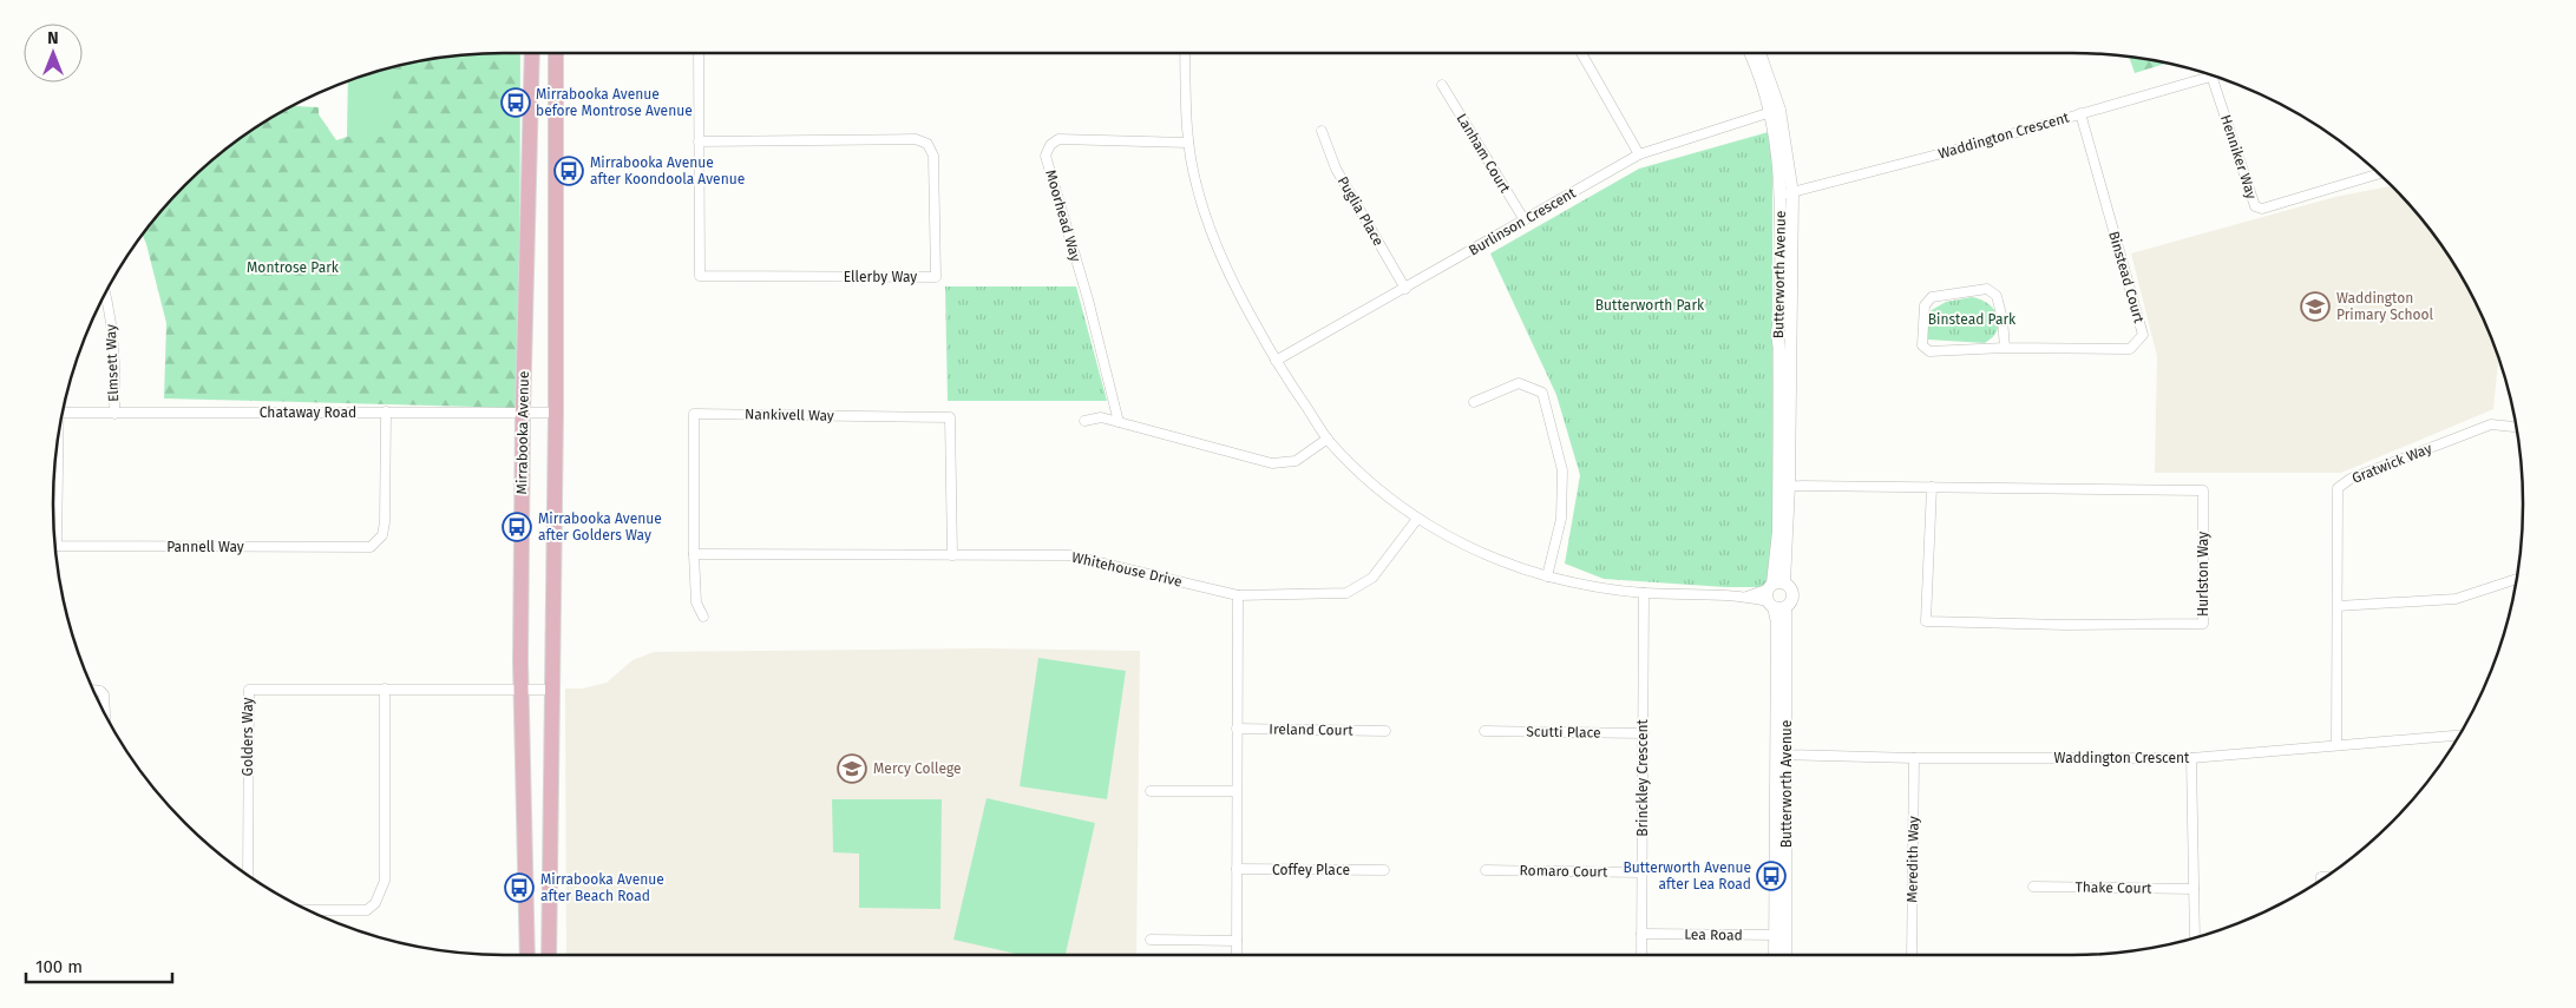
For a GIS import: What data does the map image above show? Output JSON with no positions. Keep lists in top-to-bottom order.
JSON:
{
  "streets": {
    "main road": ["Mirrabooka Avenue"],
    "street": [
      "Waddington Crescent",
      "Lanham Court",
      "Henniker Way",
      "Puglia Place",
      "Moorhead Way",
      "Burlinson Crescent",
      "Butterworth Avenue",
      "Ellerby Way",
      "Binstead Court",
      "Elmsett Way",
      "Chataway Road",
      "Nankivell Way",
      "Gratwick Way",
      "Pannell Way",
      "Whitehouse Drive",
      "Hurlston Way",
      "Ireland Court",
      "Scutti Place",
      "Golders Way",
      "Brinckley Crescent",
      "Meredith Way",
      "Coffey Place",
      "Romaro Court",
      "Thake Court",
      "Lea Road"
    ]
  },
  "crossings": [
    ["Waddington Crescent", "Henniker Way"],
    ["Waddington Crescent", "Butterworth Avenue"],
    ["Waddington Crescent", "Binstead Court"],
    ["Waddington Crescent", "Gratwick Way"],
    ["Waddington Crescent", "Meredith Way"],
    ["Lanham Court", "Burlinson Crescent"],
    ["Puglia Place", "Burlinson Crescent"],
    ["Burlinson Crescent", "Butterworth Avenue"],
    ["Butterworth Avenue", "Hurlston Way"],
    ["Butterworth Avenue", "Lea Road"],
    ["Elmsett Way", "Chataway Road"],
    ["Chataway Road", "Mirrabooka Avenue"],
    ["Chataway Road", "Pannell Way"],
    ["Nankivell Way", "Whitehouse Drive"],
    ["Mirrabooka Avenue", "Golders Way"],
    ["Scutti Place", "Brinckley Crescent"],
    ["Brinckley Crescent", "Romaro Court"],
    ["Brinckley Crescent", "Lea Road"]
  ],
  "parks": ["Montrose Park", "Butterworth Park", "Binstead Park"],
  "places": {
    "bus stop": [
      "Mirrabooka Avenue before Montrose Avenue",
      "Mirrabooka Avenue after Koondoola Avenue",
      "Mirrabooka Avenue after Golders Way",
      "Butterworth Avenue after Lea Road",
      "Mirrabooka Avenue after Beach Road"
    ],
    "school or university": ["Waddington Primary School", "Mercy College"]
  },
  "scale_bar": "100 m",
  "north": "top"
}
